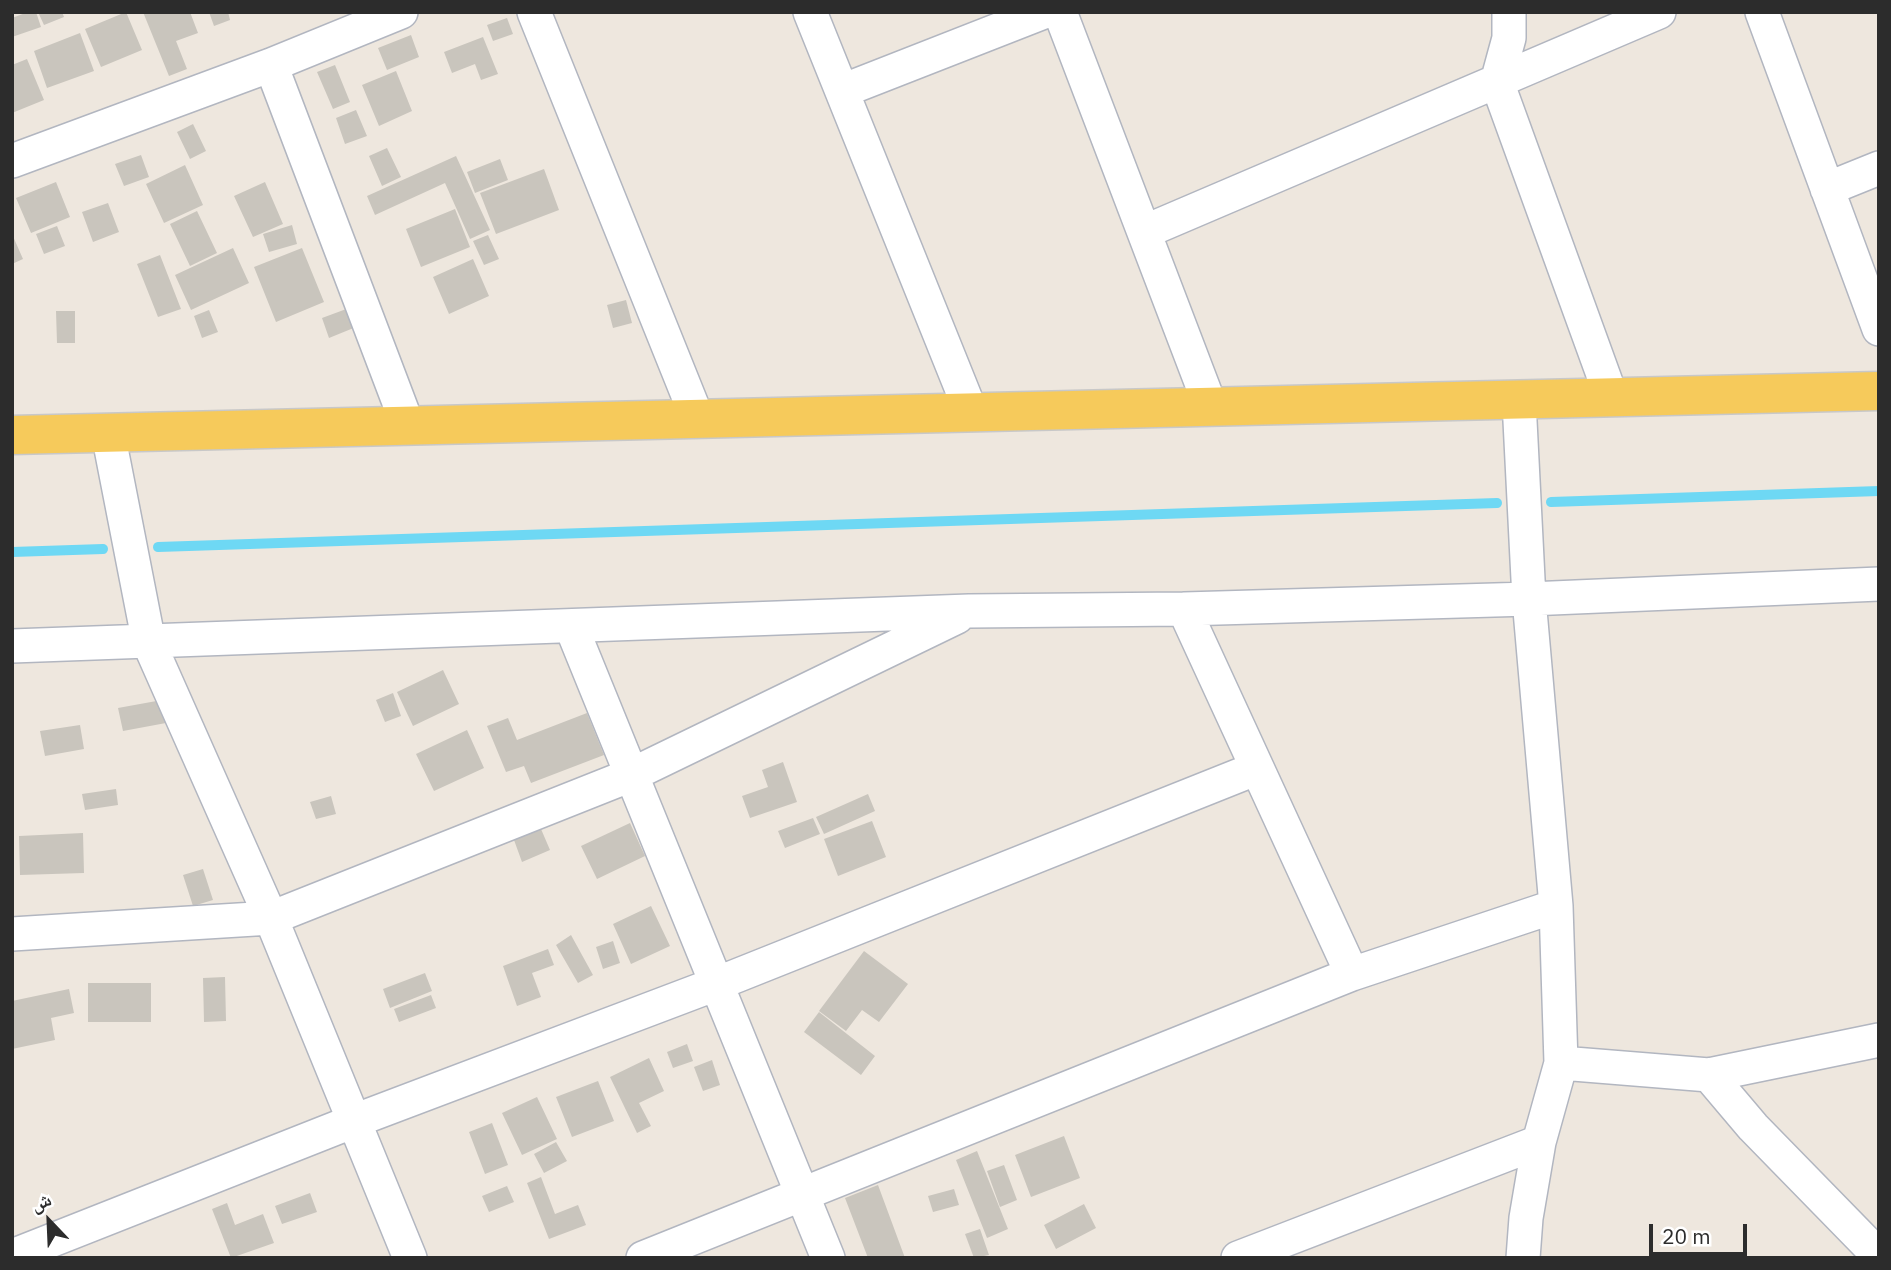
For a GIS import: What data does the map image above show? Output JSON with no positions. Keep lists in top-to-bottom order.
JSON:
{
  "scale_bar": "20 m",
  "north": "top left"
}
